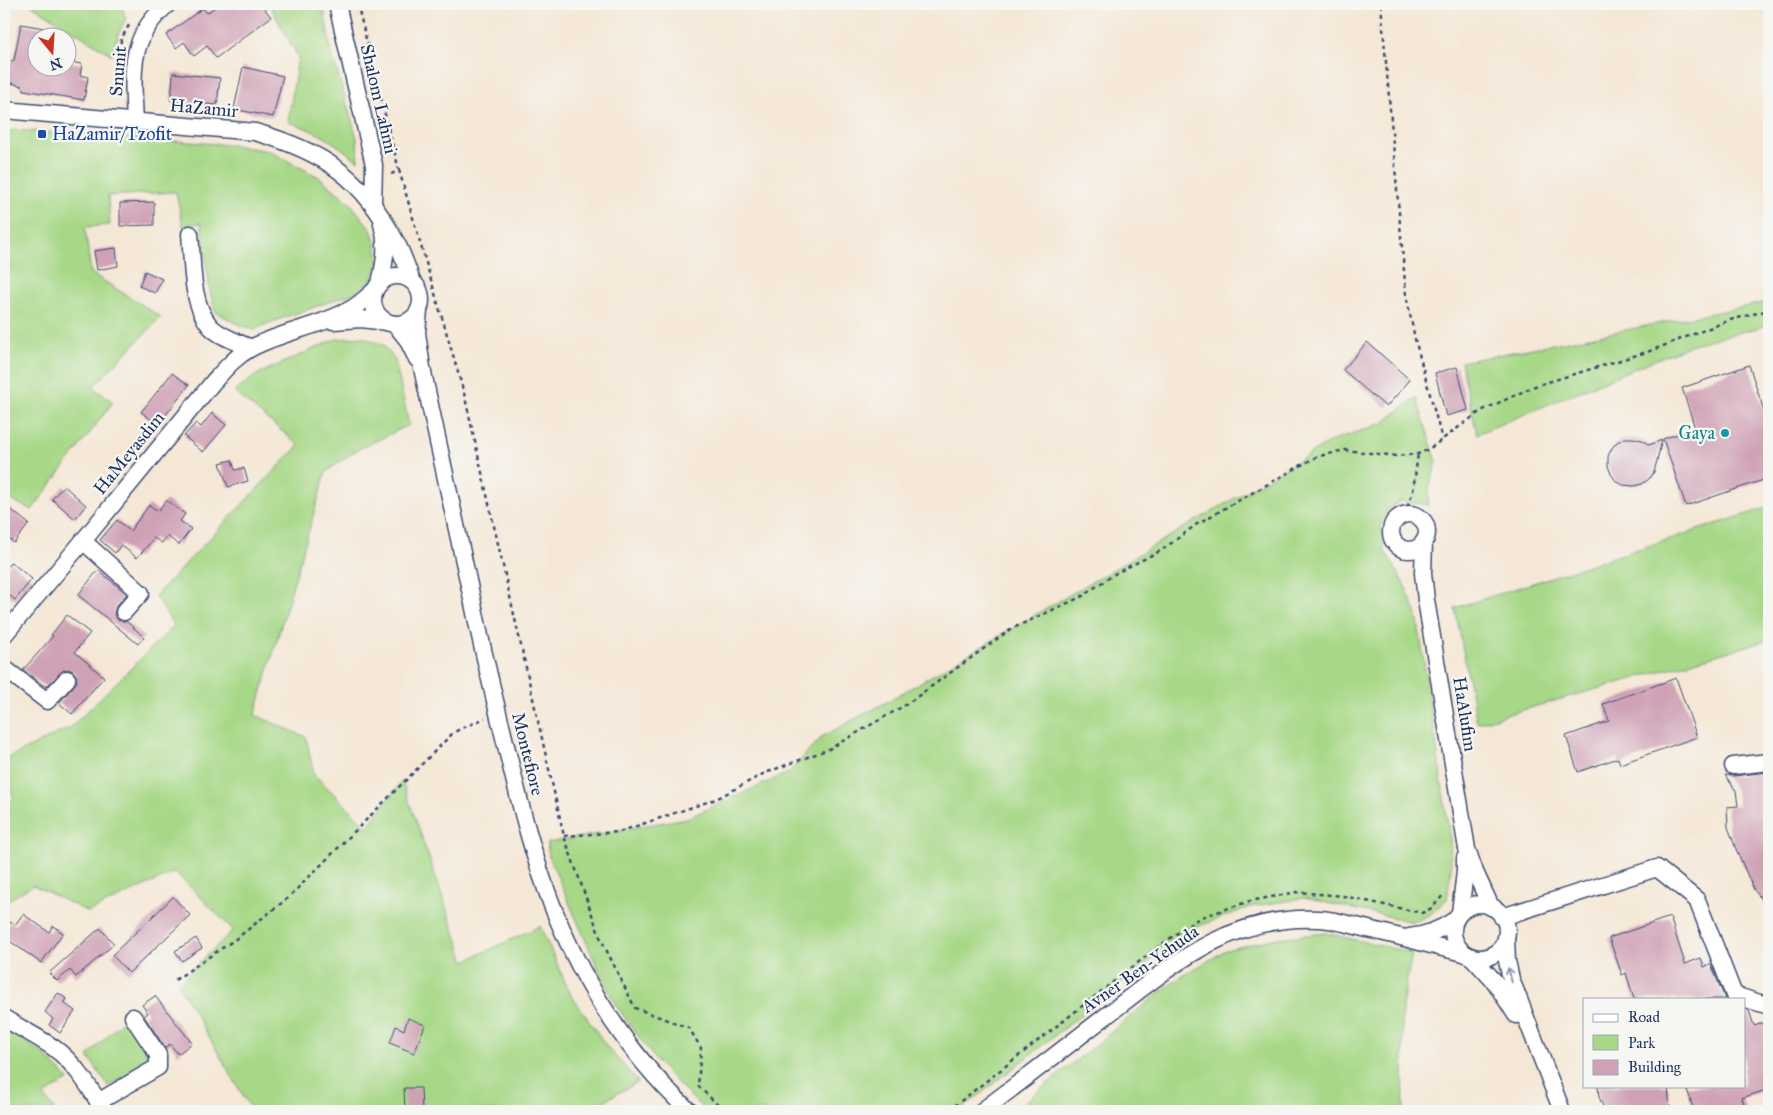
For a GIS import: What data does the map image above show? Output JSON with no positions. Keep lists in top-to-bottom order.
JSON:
{
  "streets": {
    "street": [
      "Snunit",
      "Shalom Lahmi",
      "HaZamir",
      "HaMeyasdim",
      "HaAlufim",
      "Montefiore",
      "Avner Ben-Yehuda"
    ]
  },
  "crossings": [
    ["Snunit", "HaZamir"],
    ["Shalom Lahmi", "HaZamir"],
    ["HaZamir", "HaMeyasdim"],
    ["HaZamir", "Montefiore"],
    ["HaMeyasdim", "Montefiore"],
    ["HaAlufim", "Avner Ben-Yehuda"]
  ],
  "places": {
    "transit": ["HaZamir/Tzofit"],
    "other": ["Gaya"]
  },
  "legend": ["Road", "Park", "Building"],
  "north": "bottom"
}
